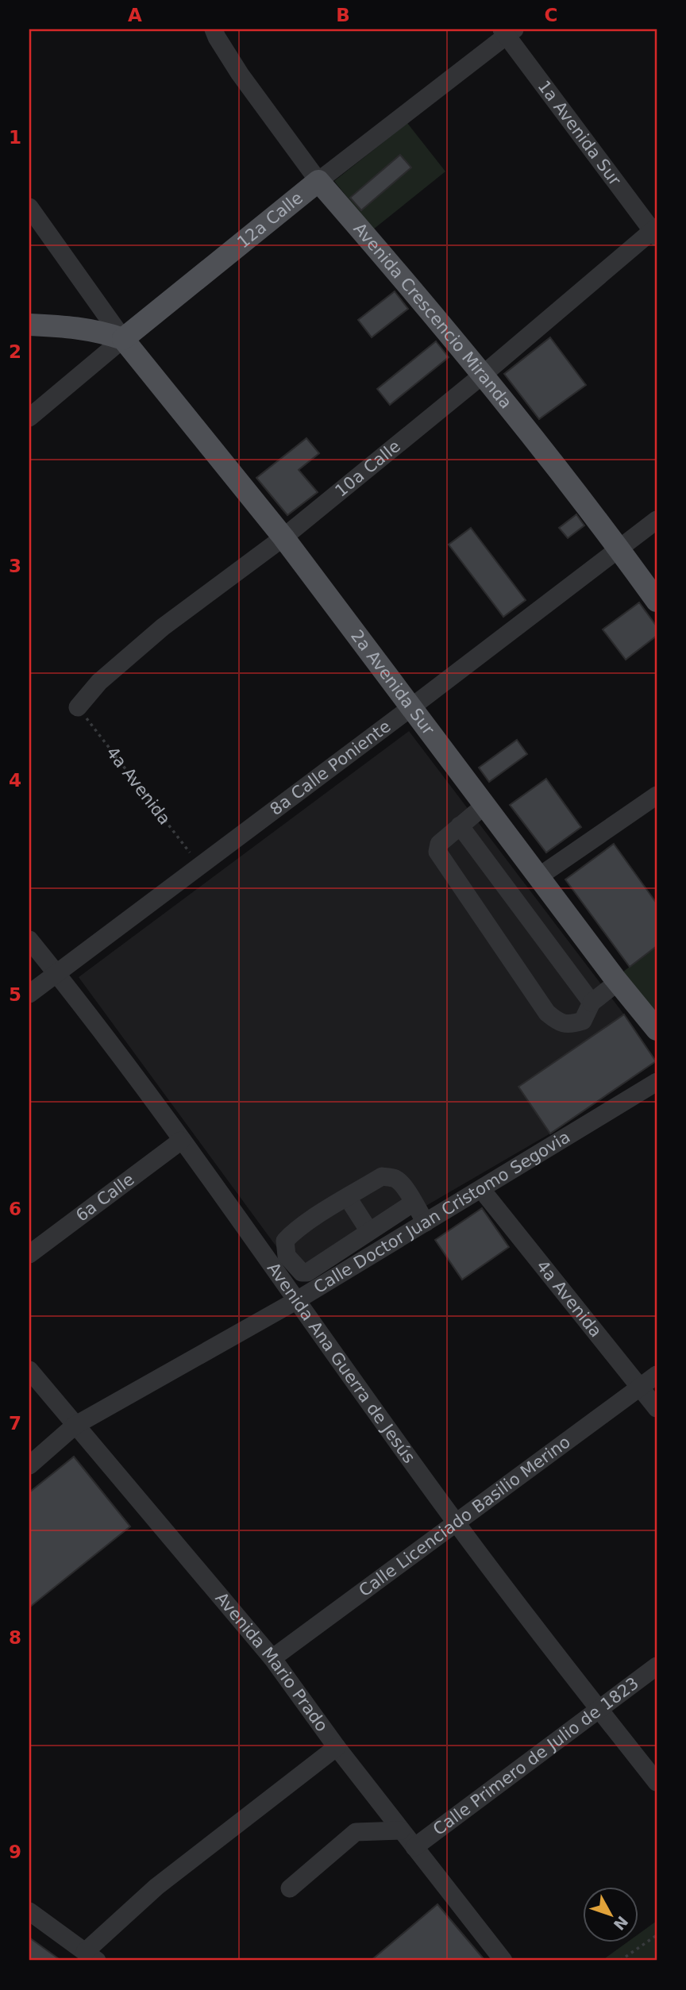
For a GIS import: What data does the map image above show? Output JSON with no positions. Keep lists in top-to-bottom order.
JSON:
{
  "streets": {
    "main road": ["12a Calle", "Avenida Crescencio Miranda", "2a Avenida Sur"],
    "street": [
      "1a Avenida Sur",
      "10a Calle",
      "8a Calle Poniente",
      "4a Avenida",
      "6a Calle",
      "Calle Doctor Juan Cristomo Segovia",
      "Avenida Ana Guerra de Jesús",
      "Calle Licenciado Basilio Merino",
      "Avenida Mario Prado",
      "Calle Primero de Julio de 1823"
    ]
  },
  "crossings": [
    ["1a Avenida Sur", "12a Calle"],
    ["1a Avenida Sur", "10a Calle"],
    ["12a Calle", "Avenida Crescencio Miranda"],
    ["12a Calle", "2a Avenida Sur"],
    ["Avenida Crescencio Miranda", "10a Calle"],
    ["Avenida Crescencio Miranda", "8a Calle Poniente"],
    ["10a Calle", "2a Avenida Sur"],
    ["10a Calle", "4a Avenida"],
    ["2a Avenida Sur", "8a Calle Poniente"],
    ["8a Calle Poniente", "4a Avenida"],
    ["8a Calle Poniente", "Avenida Ana Guerra de Jesús"],
    ["4a Avenida", "Calle Doctor Juan Cristomo Segovia"],
    ["4a Avenida", "Calle Licenciado Basilio Merino"],
    ["6a Calle", "Avenida Ana Guerra de Jesús"],
    ["Calle Doctor Juan Cristomo Segovia", "Avenida Ana Guerra de Jesús"],
    ["Calle Doctor Juan Cristomo Segovia", "Avenida Mario Prado"],
    ["Avenida Ana Guerra de Jesús", "Calle Licenciado Basilio Merino"],
    ["Avenida Ana Guerra de Jesús", "Calle Primero de Julio de 1823"],
    ["Calle Licenciado Basilio Merino", "Avenida Mario Prado"],
    ["Avenida Mario Prado", "Calle Primero de Julio de 1823"]
  ],
  "north": "bottom right",
  "grid": {
    "columns": ["A", "B", "C"],
    "rows": [
      "1",
      "2",
      "3",
      "4",
      "5",
      "6",
      "7",
      "8",
      "9"
    ]
  }
}
